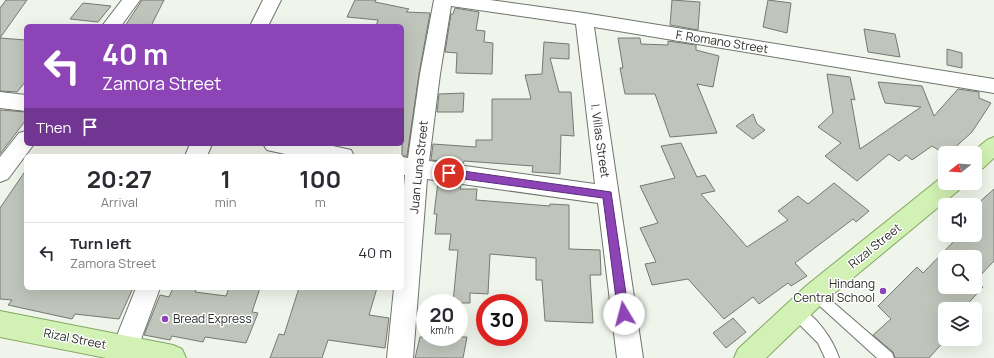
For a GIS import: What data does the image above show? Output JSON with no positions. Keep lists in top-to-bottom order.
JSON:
{
  "streets": {
    "main road": ["Rizal Street"],
    "street": ["F. Romano Street", "I. Villas Street", "Juan Luna Street"]
  },
  "crossings": [
    ["F. Romano Street", "I. Villas Street"]
  ],
  "places": ["Hindang Central School", "Bread Express"],
  "north": "left",
  "page": {
    "turn": ["40 m", "Zamora Street"],
    "then": "Then",
    "eta": [
      "20:27",
      "Arrival",
      "1",
      "min",
      "100",
      "m"
    ],
    "list": [
      {
        "name": "Turn left",
        "note": "Zamora Street",
        "value": "40 m"
      }
    ],
    "speed": "20 km/h",
    "limit": "30"
  }
}
